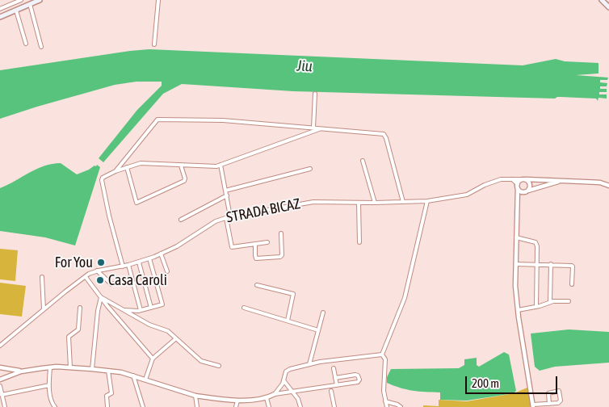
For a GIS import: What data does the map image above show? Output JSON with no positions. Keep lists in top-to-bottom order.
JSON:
{
  "streets": {
    "street": ["STRADA BICAZ"]
  },
  "water": ["Jiu"],
  "places": ["For You", "Casa Caroli"],
  "scale_bar": "200 m"
}
